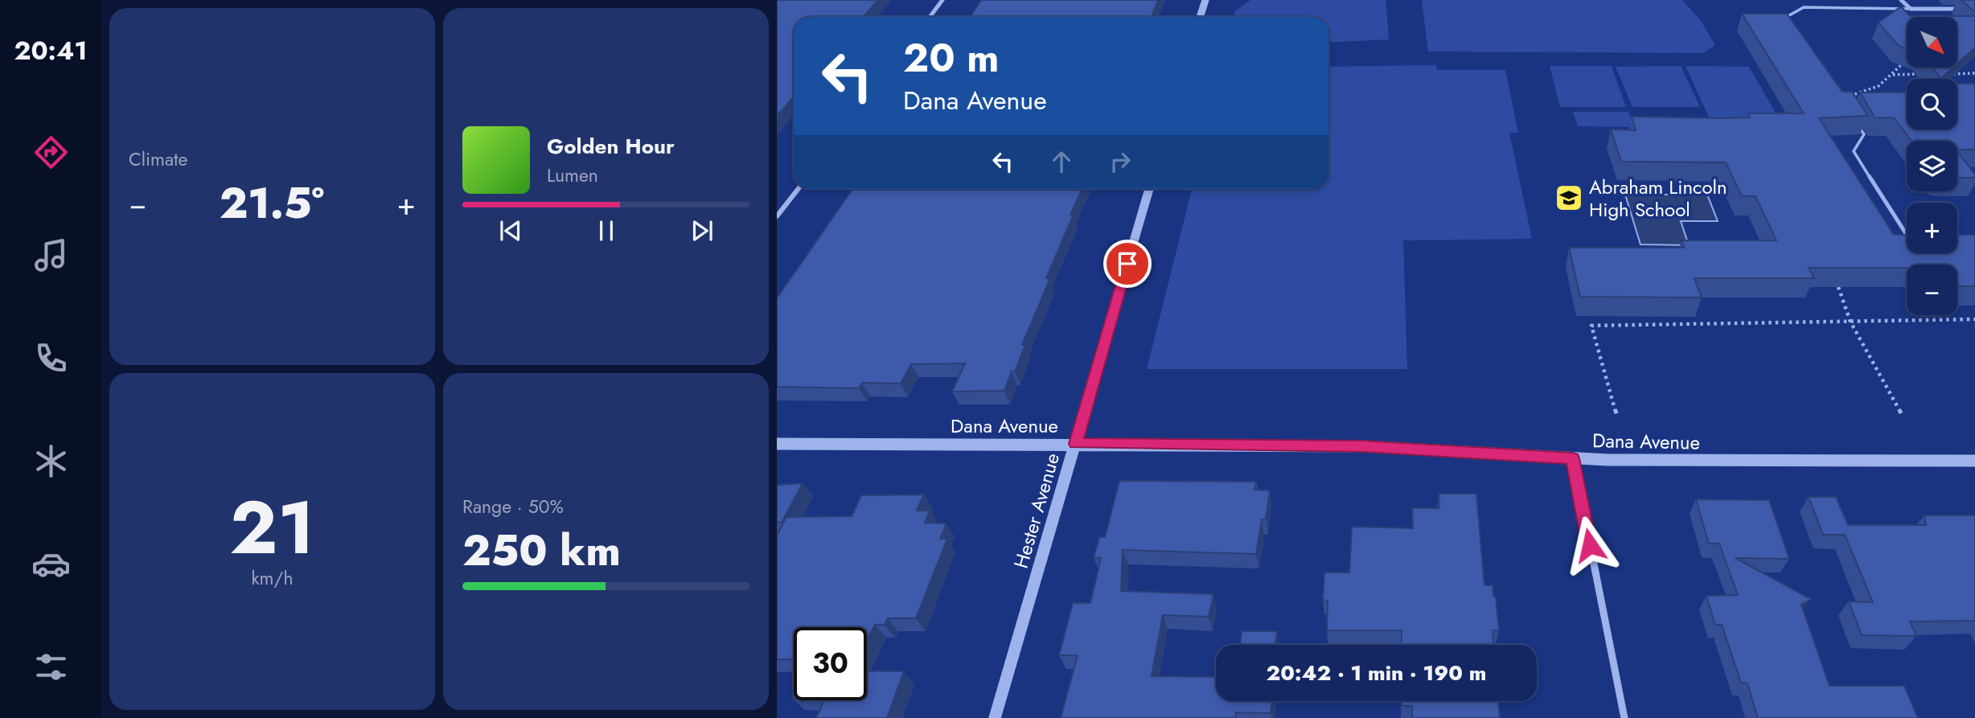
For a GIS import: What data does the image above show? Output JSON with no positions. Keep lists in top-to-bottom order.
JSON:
{
  "streets": {
    "street": ["Dana Avenue", "Hester Avenue"]
  },
  "crossings": [
    ["Dana Avenue", "Hester Avenue"]
  ],
  "places": {
    "school or university": ["Abraham Lincoln High School"]
  },
  "north": "bottom right",
  "page": {
    "tabs": "20:41",
    "tile": [
      "Climate",
      ["21", "km/h"],
      ["Range · 50%", "250 km"]
    ],
    "map_buttons": ["+", "−"],
    "turn": ["20 m", "Dana Avenue"],
    "song": ["Golden Hour", "Lumen"],
    "heat": ["−", "21.5°", "+"],
    "limit": "30",
    "trip": "20:42 · 1 min · 190 m"
  }
}
